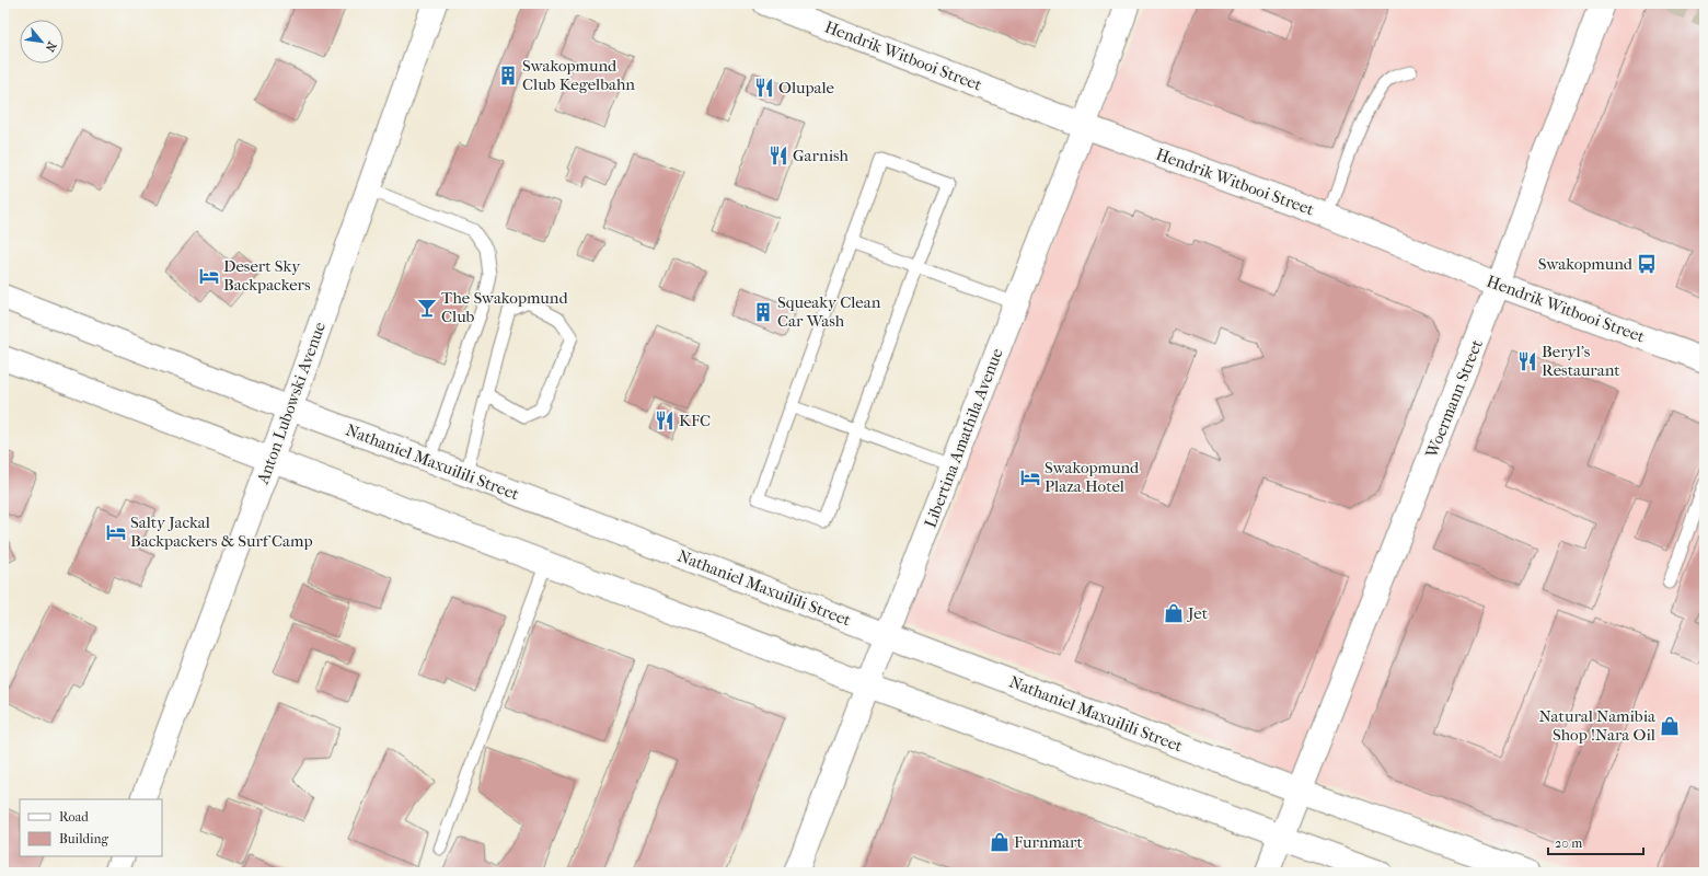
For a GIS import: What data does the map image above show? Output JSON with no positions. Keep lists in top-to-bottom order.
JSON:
{
  "streets": {
    "main road": [
      "Hendrik Witbooi Street",
      "Woermann Street",
      "Anton Lubowski Avenue",
      "Libertina Amathila Avenue",
      "Nathaniel Maxuilili Street"
    ]
  },
  "crossings": [
    ["Hendrik Witbooi Street", "Woermann Street"],
    ["Hendrik Witbooi Street", "Libertina Amathila Avenue"],
    ["Woermann Street", "Nathaniel Maxuilili Street"],
    ["Anton Lubowski Avenue", "Nathaniel Maxuilili Street"],
    ["Libertina Amathila Avenue", "Nathaniel Maxuilili Street"]
  ],
  "places": {
    "building": ["Swakopmund Club Kegelbahn", "Squeaky Clean Car Wash"],
    "restaurant": [
      "Olupale",
      "Garnish",
      "Beryl's Restaurant",
      "KFC"
    ],
    "bus stop": ["Swakopmund"],
    "hotel": ["Desert Sky Backpackers", "Swakopmund Plaza Hotel", "Salty Jackal Backpackers & Surf Camp"],
    "bar": ["The Swakopmund Club"],
    "shop": ["Jet", "Natural Namibia Shop !Nara Oil", "Furnmart"]
  },
  "legend": ["Road", "Building"],
  "scale_bar": "20 m",
  "north": "bottom right"
}
